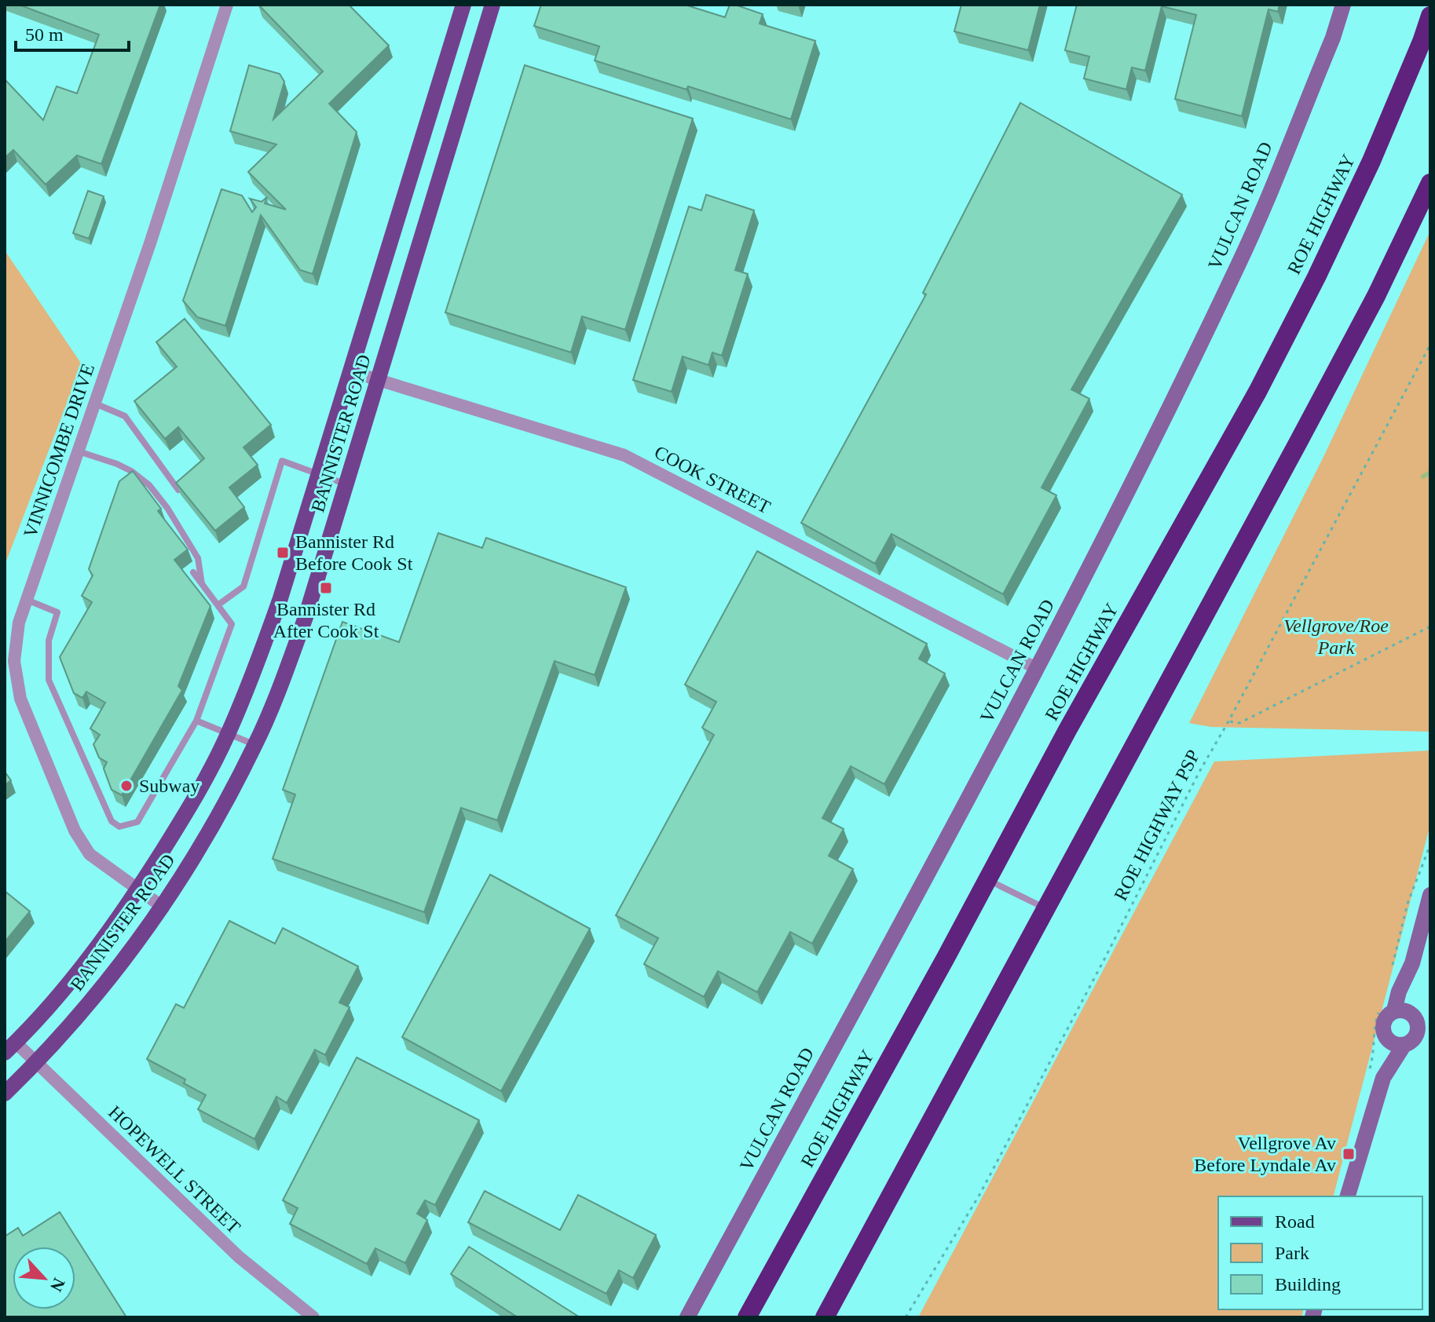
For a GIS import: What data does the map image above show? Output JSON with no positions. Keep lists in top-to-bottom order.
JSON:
{
  "streets": {
    "highway": ["ROE HIGHWAY"],
    "main road": ["BANNISTER ROAD"],
    "street": [
      "VULCAN ROAD",
      "VINNICOMBE DRIVE",
      "COOK STREET",
      "HOPEWELL STREET"
    ],
    "path": ["ROE HIGHWAY PSP"]
  },
  "crossings": [
    ["VULCAN ROAD", "COOK STREET"],
    ["BANNISTER ROAD", "VINNICOMBE DRIVE"],
    ["BANNISTER ROAD", "COOK STREET"],
    ["BANNISTER ROAD", "HOPEWELL STREET"]
  ],
  "parks": ["Vellgrove/Roe Park"],
  "places": {
    "transit": ["Bannister Rd Before Cook St", "Bannister Rd After Cook St", "Vellgrove Av Before Lyndale Av"],
    "other": ["Subway"]
  },
  "legend": ["Road", "Park", "Building"],
  "scale_bar": "50 m",
  "north": "bottom right"
}
